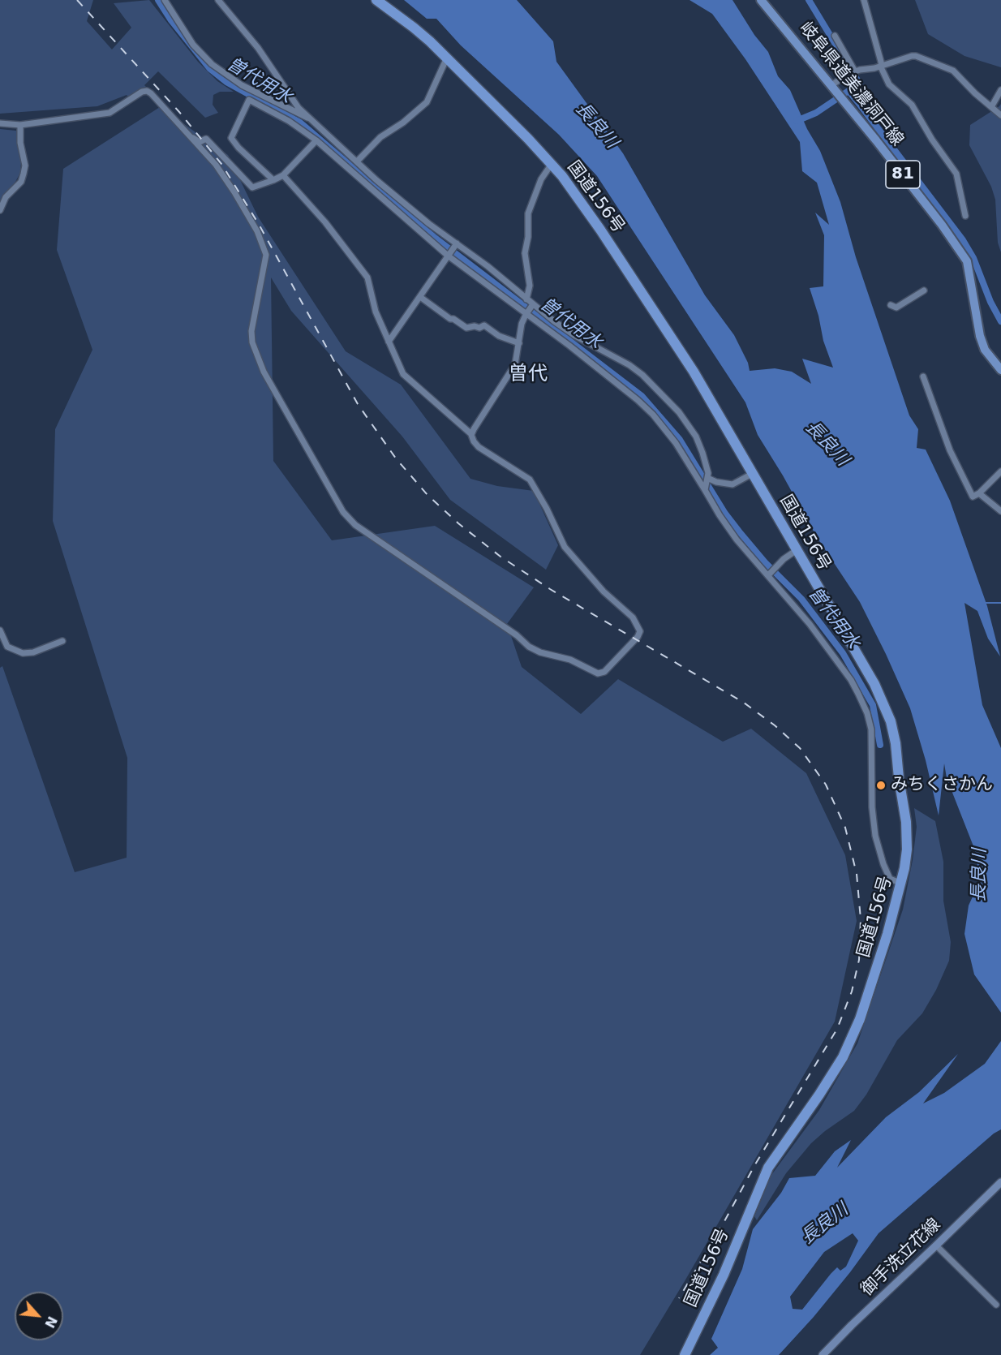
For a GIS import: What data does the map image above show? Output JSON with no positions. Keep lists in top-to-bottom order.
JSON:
{
  "streets": {
    "highway": ["国道156号"],
    "main road": ["岐阜県道美濃洞戸線", "81", "御手洗立花線"]
  },
  "districts": ["曽代"],
  "water": ["曽代用水", "長良川"],
  "places": ["みちくさかん"],
  "north": "bottom right"
}
